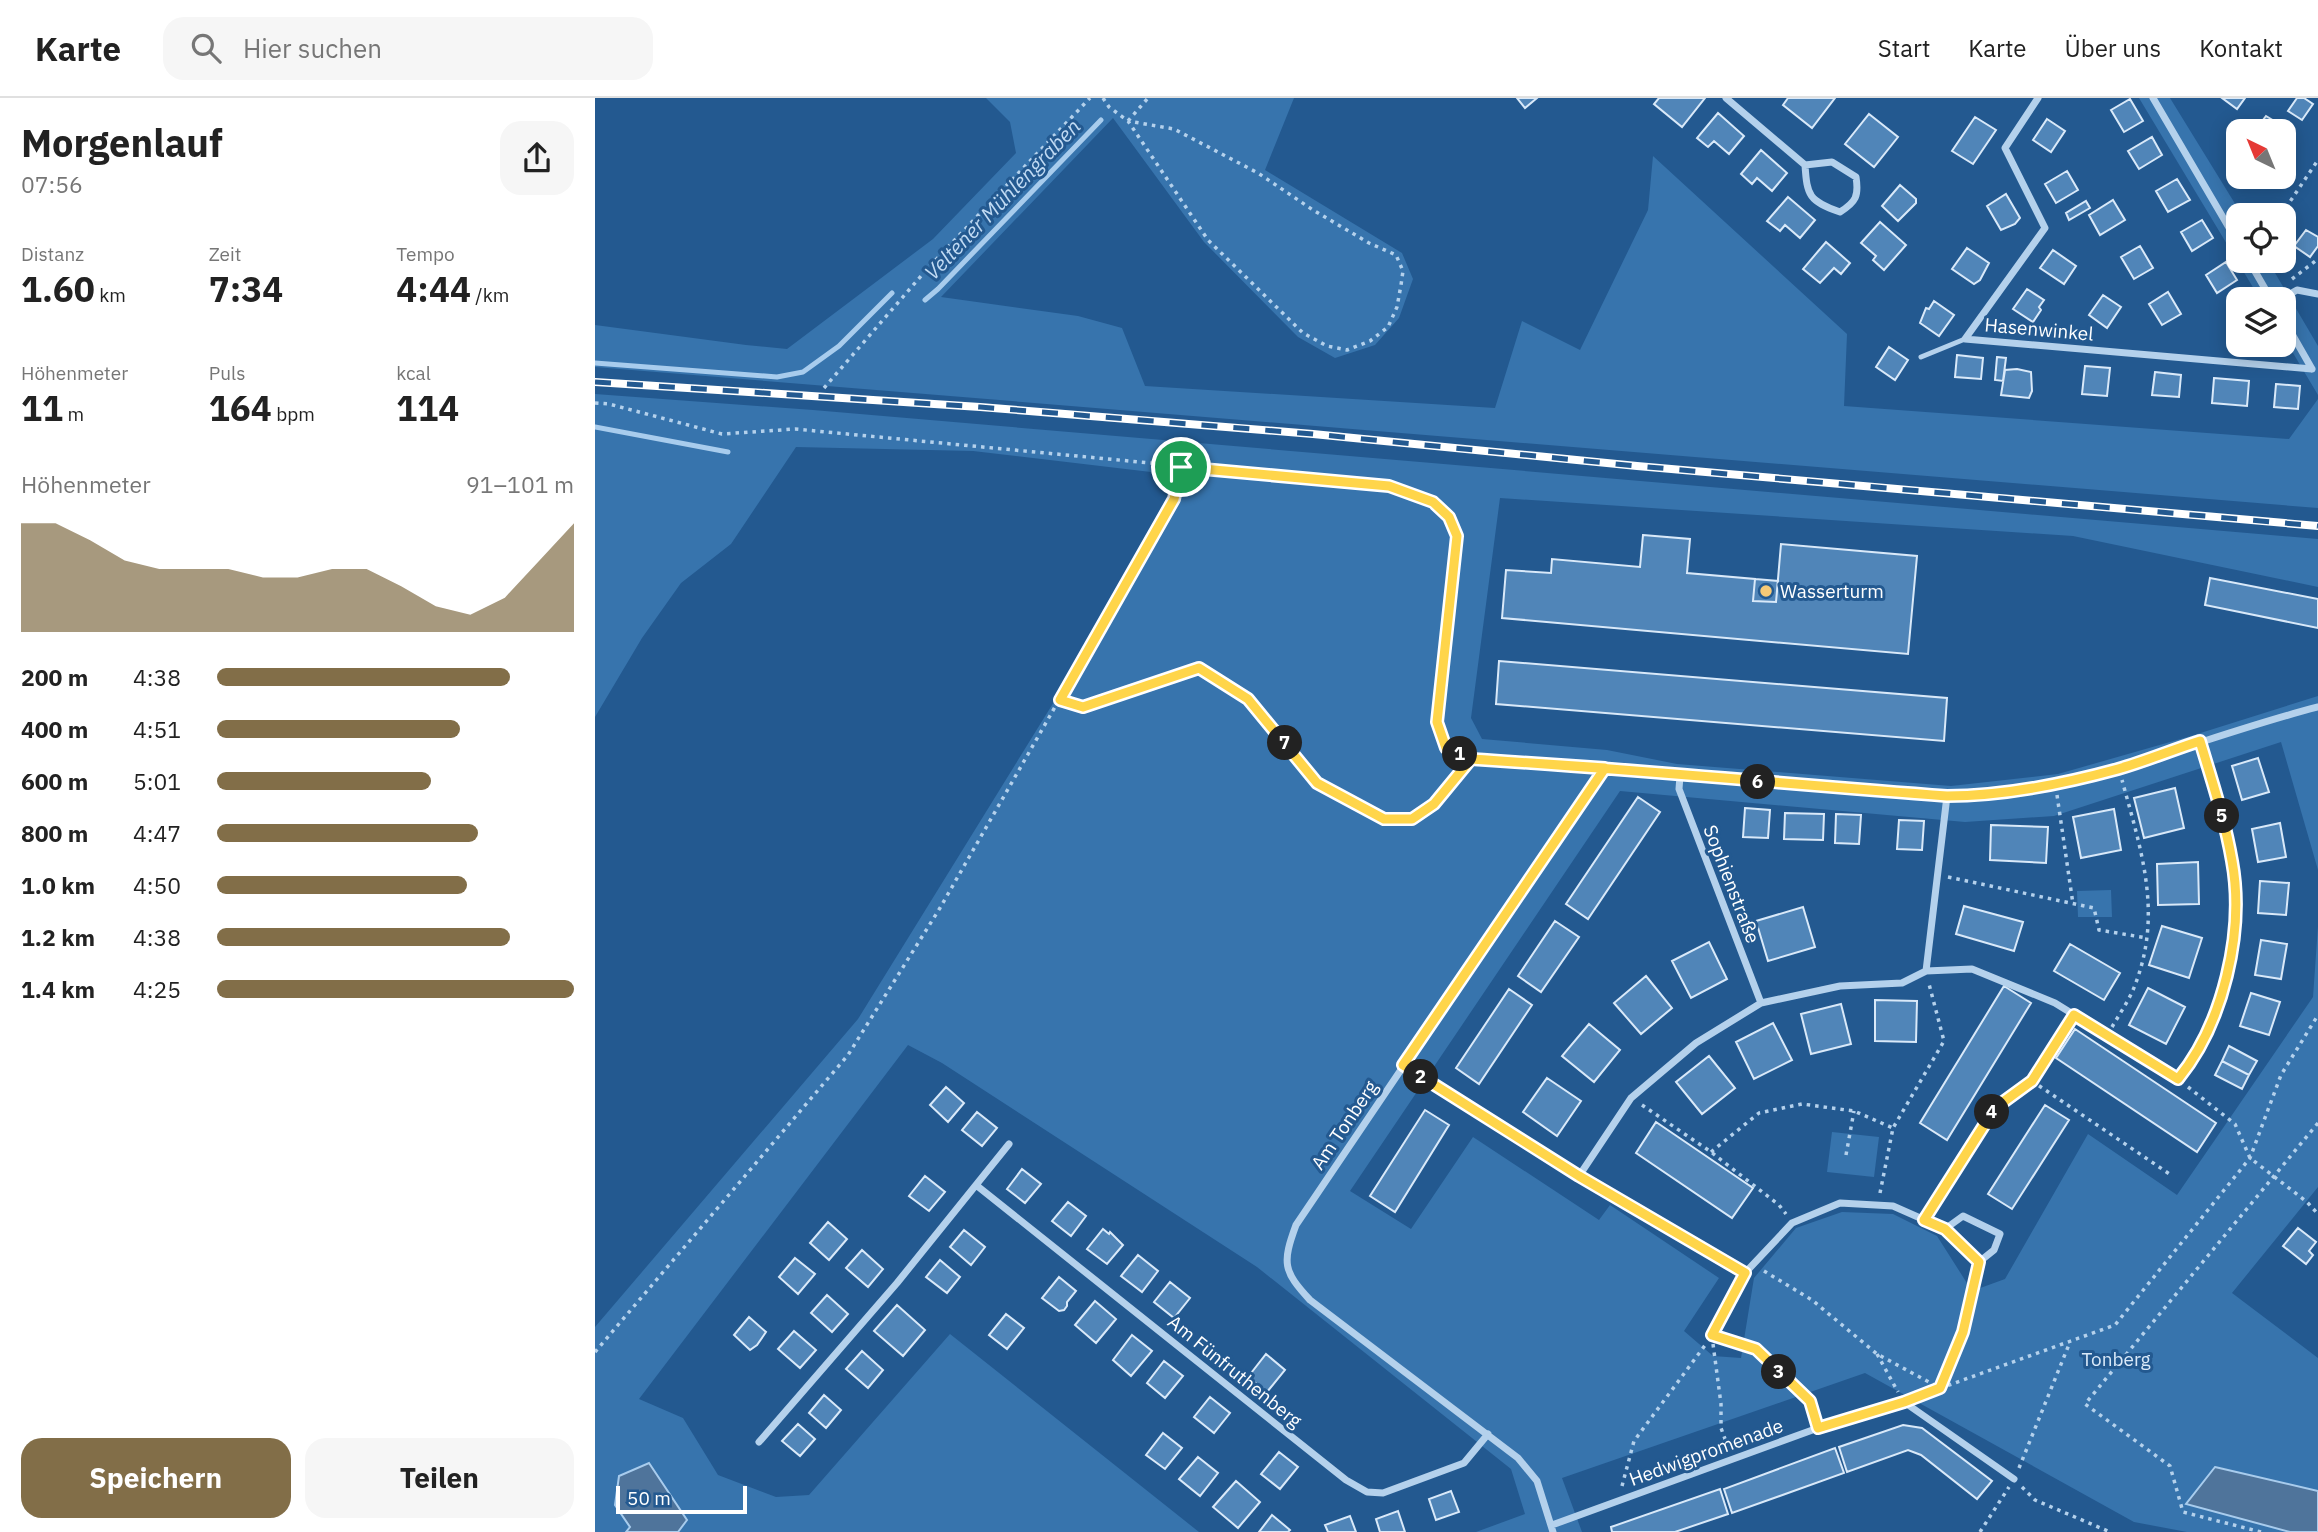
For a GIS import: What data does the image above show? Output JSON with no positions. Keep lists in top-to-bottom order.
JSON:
{
  "streets": {
    "street": [
      "Hasenwinkel",
      "Sophienstraße",
      "Am Tonberg",
      "Am Fünfruthenberg",
      "Hedwigpromenade"
    ]
  },
  "crossings": [
    ["Am Tonberg", "Am Fünfruthenberg"],
    ["Am Tonberg", "Hedwigpromenade"]
  ],
  "water": ["Veltener Mühlengraben"],
  "parks": ["Tonberg"],
  "places": ["Wasserturm"],
  "scale_bar": "50 m",
  "north": "top left",
  "page": {
    "header": "Karte",
    "search": "Hier suchen",
    "nav": [
      "Start",
      "Karte",
      "Über uns",
      "Kontakt"
    ],
    "heading": ["Morgenlauf", "07:56"],
    "stats": [
      ["Distanz", "1.60 km"],
      ["Zeit", "7:34"],
      ["Tempo", "4:44 /km"],
      ["Höhenmeter", "11 m"],
      ["Puls", "164 bpm"],
      ["kcal", "114"]
    ],
    "chart": ["Höhenmeter", "91–101 m"],
    "list": [
      {
        "name": "200 m",
        "note": "4:38"
      },
      {
        "name": "400 m",
        "note": "4:51"
      },
      {
        "name": "600 m",
        "note": "5:01"
      },
      {
        "name": "800 m",
        "note": "4:47"
      },
      {
        "name": "1.0 km",
        "note": "4:50"
      },
      {
        "name": "1.2 km",
        "note": "4:38"
      },
      {
        "name": "1.4 km",
        "note": "4:25"
      }
    ],
    "pins": [
      "7",
      "1",
      "6",
      "5",
      "2",
      "4",
      "3"
    ],
    "buttons": ["Speichern", "Teilen"],
    "scale": "50 m"
  }
}
